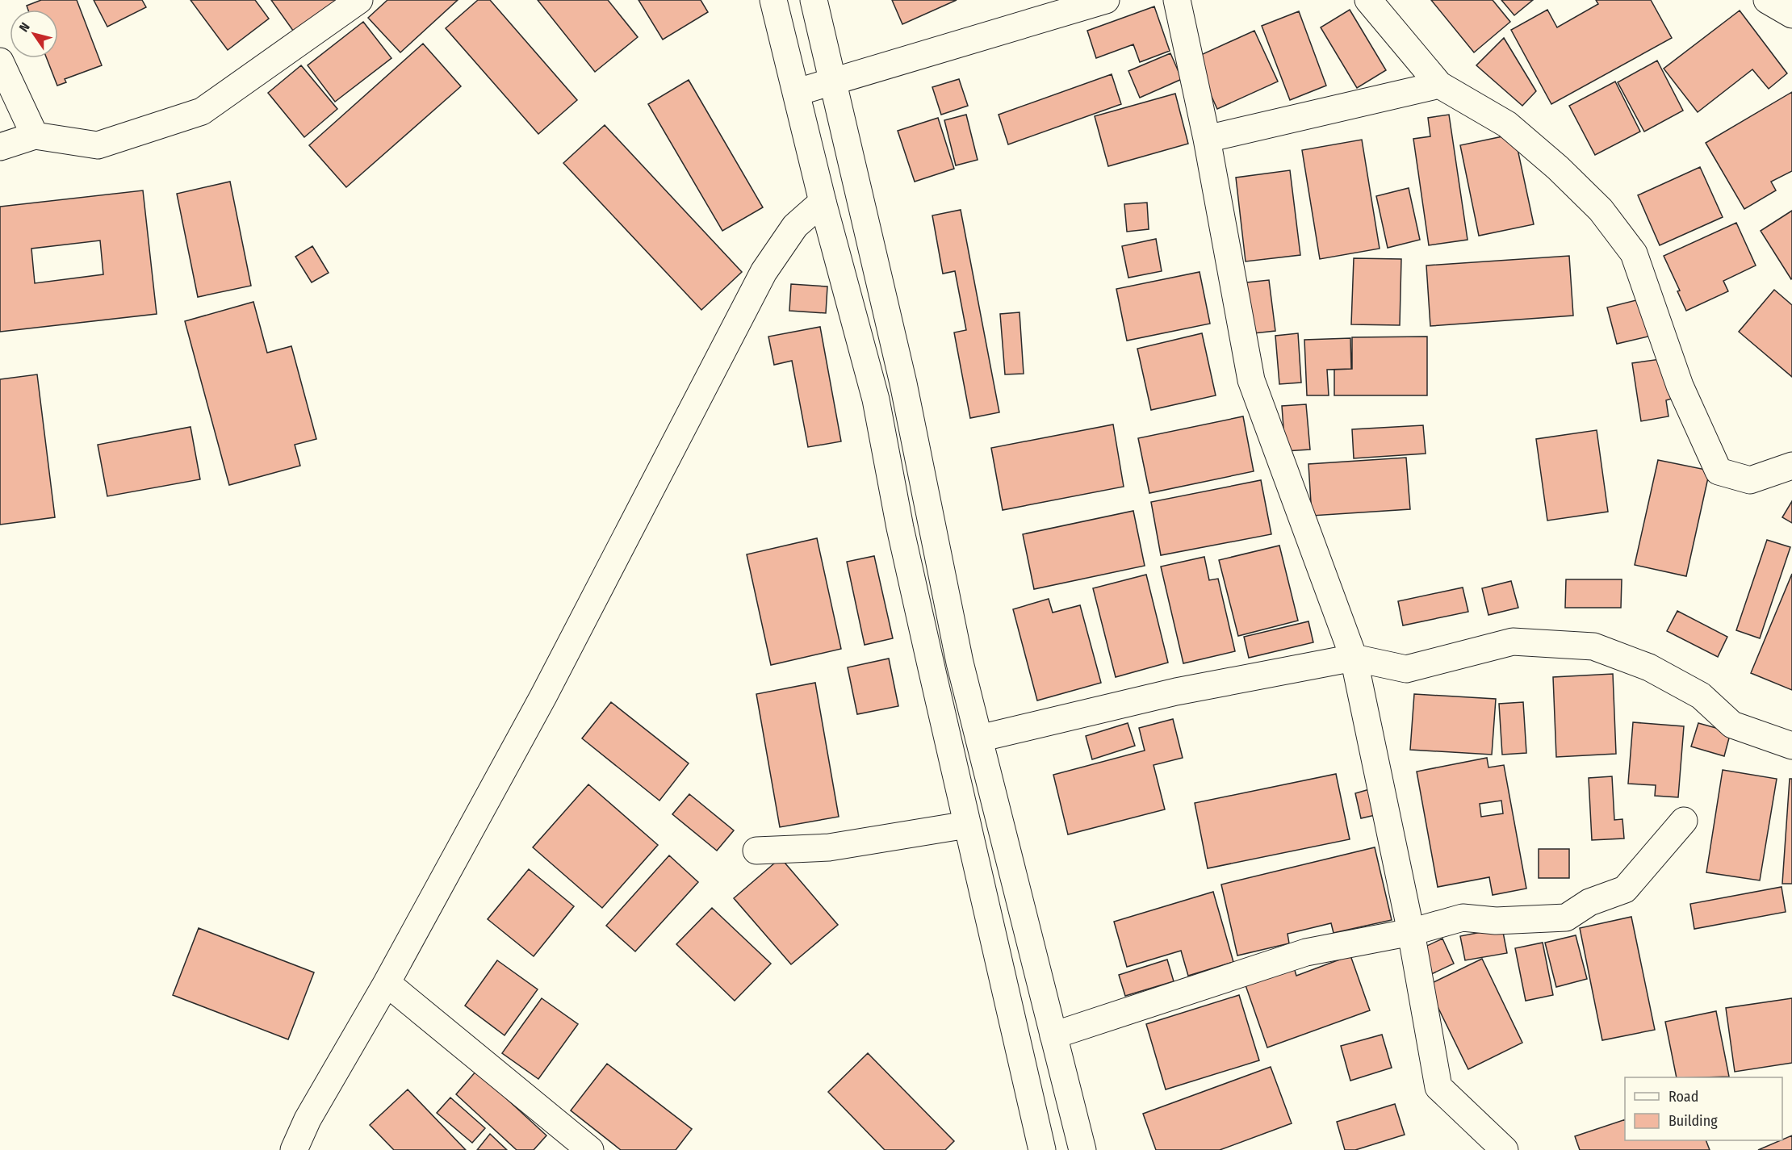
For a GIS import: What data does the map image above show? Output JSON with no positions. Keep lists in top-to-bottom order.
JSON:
{
  "legend": ["Road", "Building"],
  "north": "top left"
}
